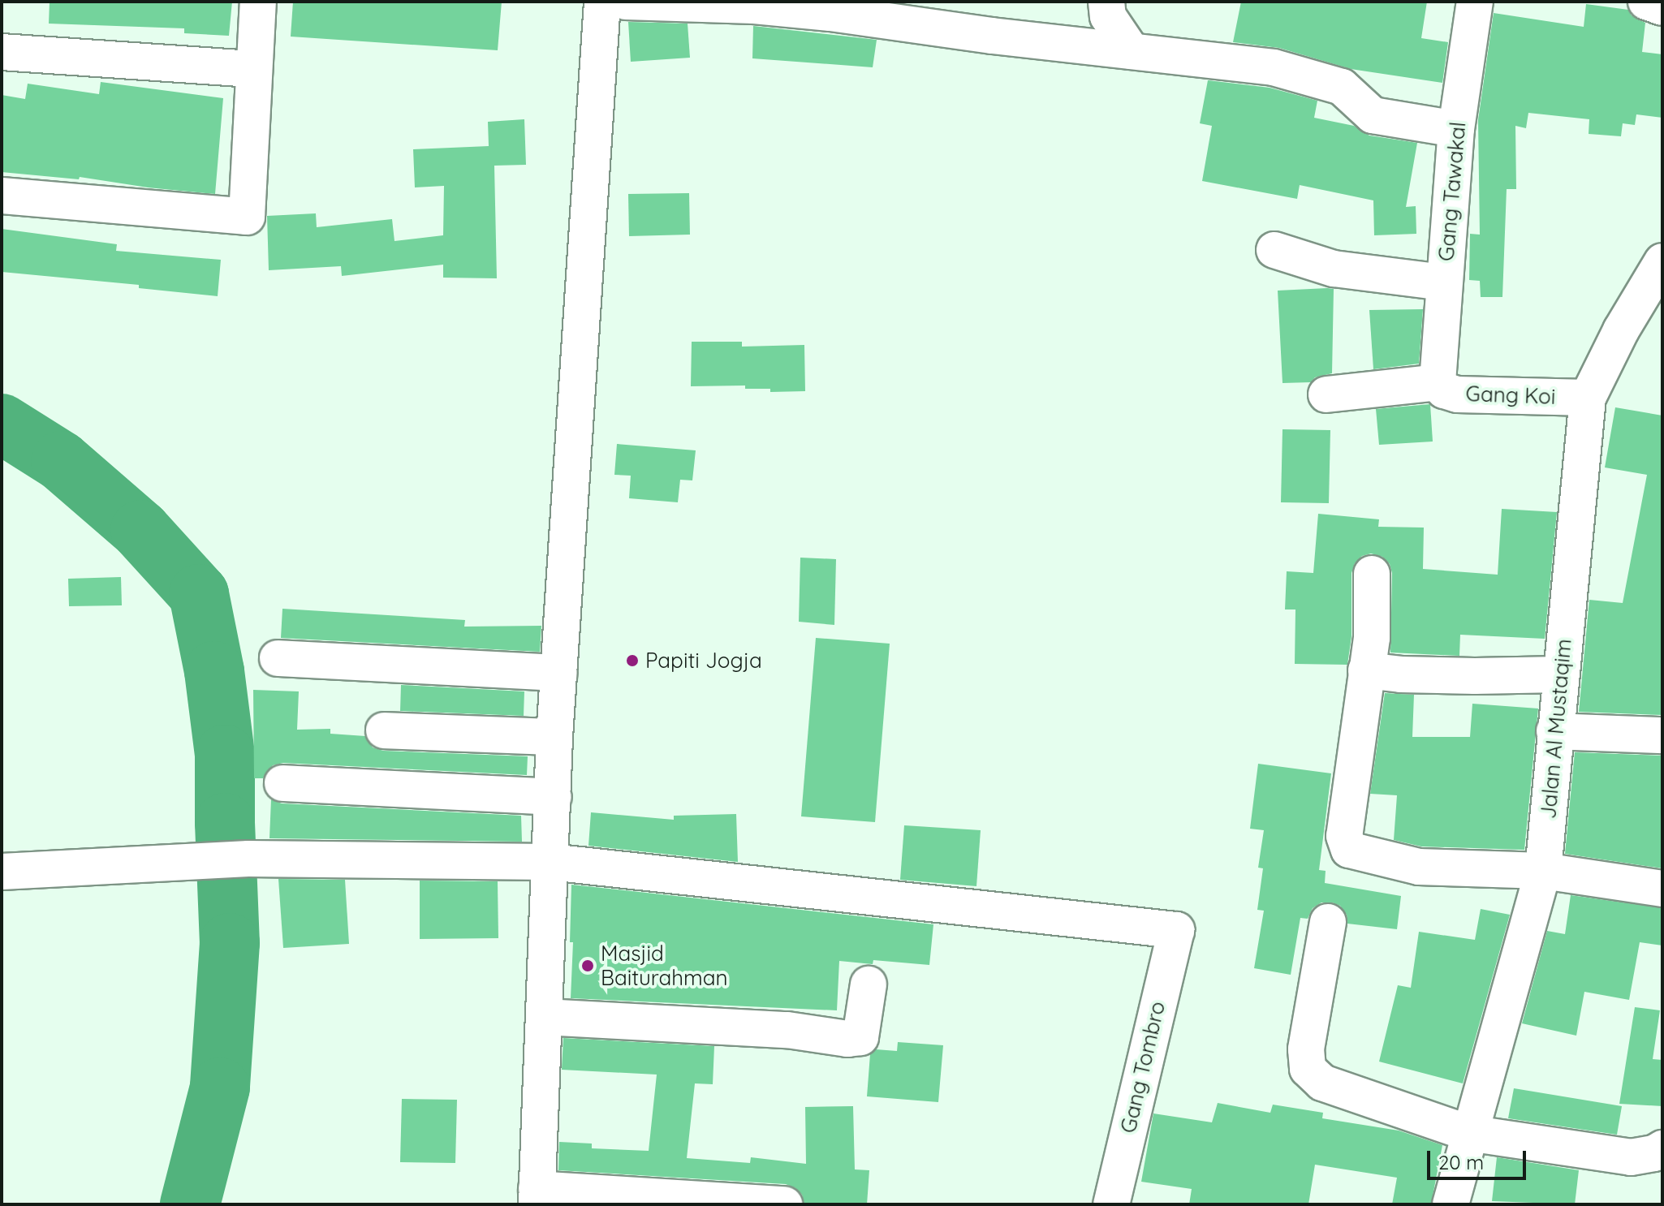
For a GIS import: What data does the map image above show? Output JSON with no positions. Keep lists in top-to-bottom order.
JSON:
{
  "streets": {
    "street": [
      "Gang Tawakal",
      "Gang Koi",
      "Jalan Al Mustaqim",
      "Gang Tombro"
    ]
  },
  "crossings": [
    ["Gang Tawakal", "Gang Koi"],
    ["Gang Koi", "Jalan Al Mustaqim"]
  ],
  "places": ["Papiti Jogja", "Masjid Baiturahman"],
  "scale_bar": "20 m"
}
